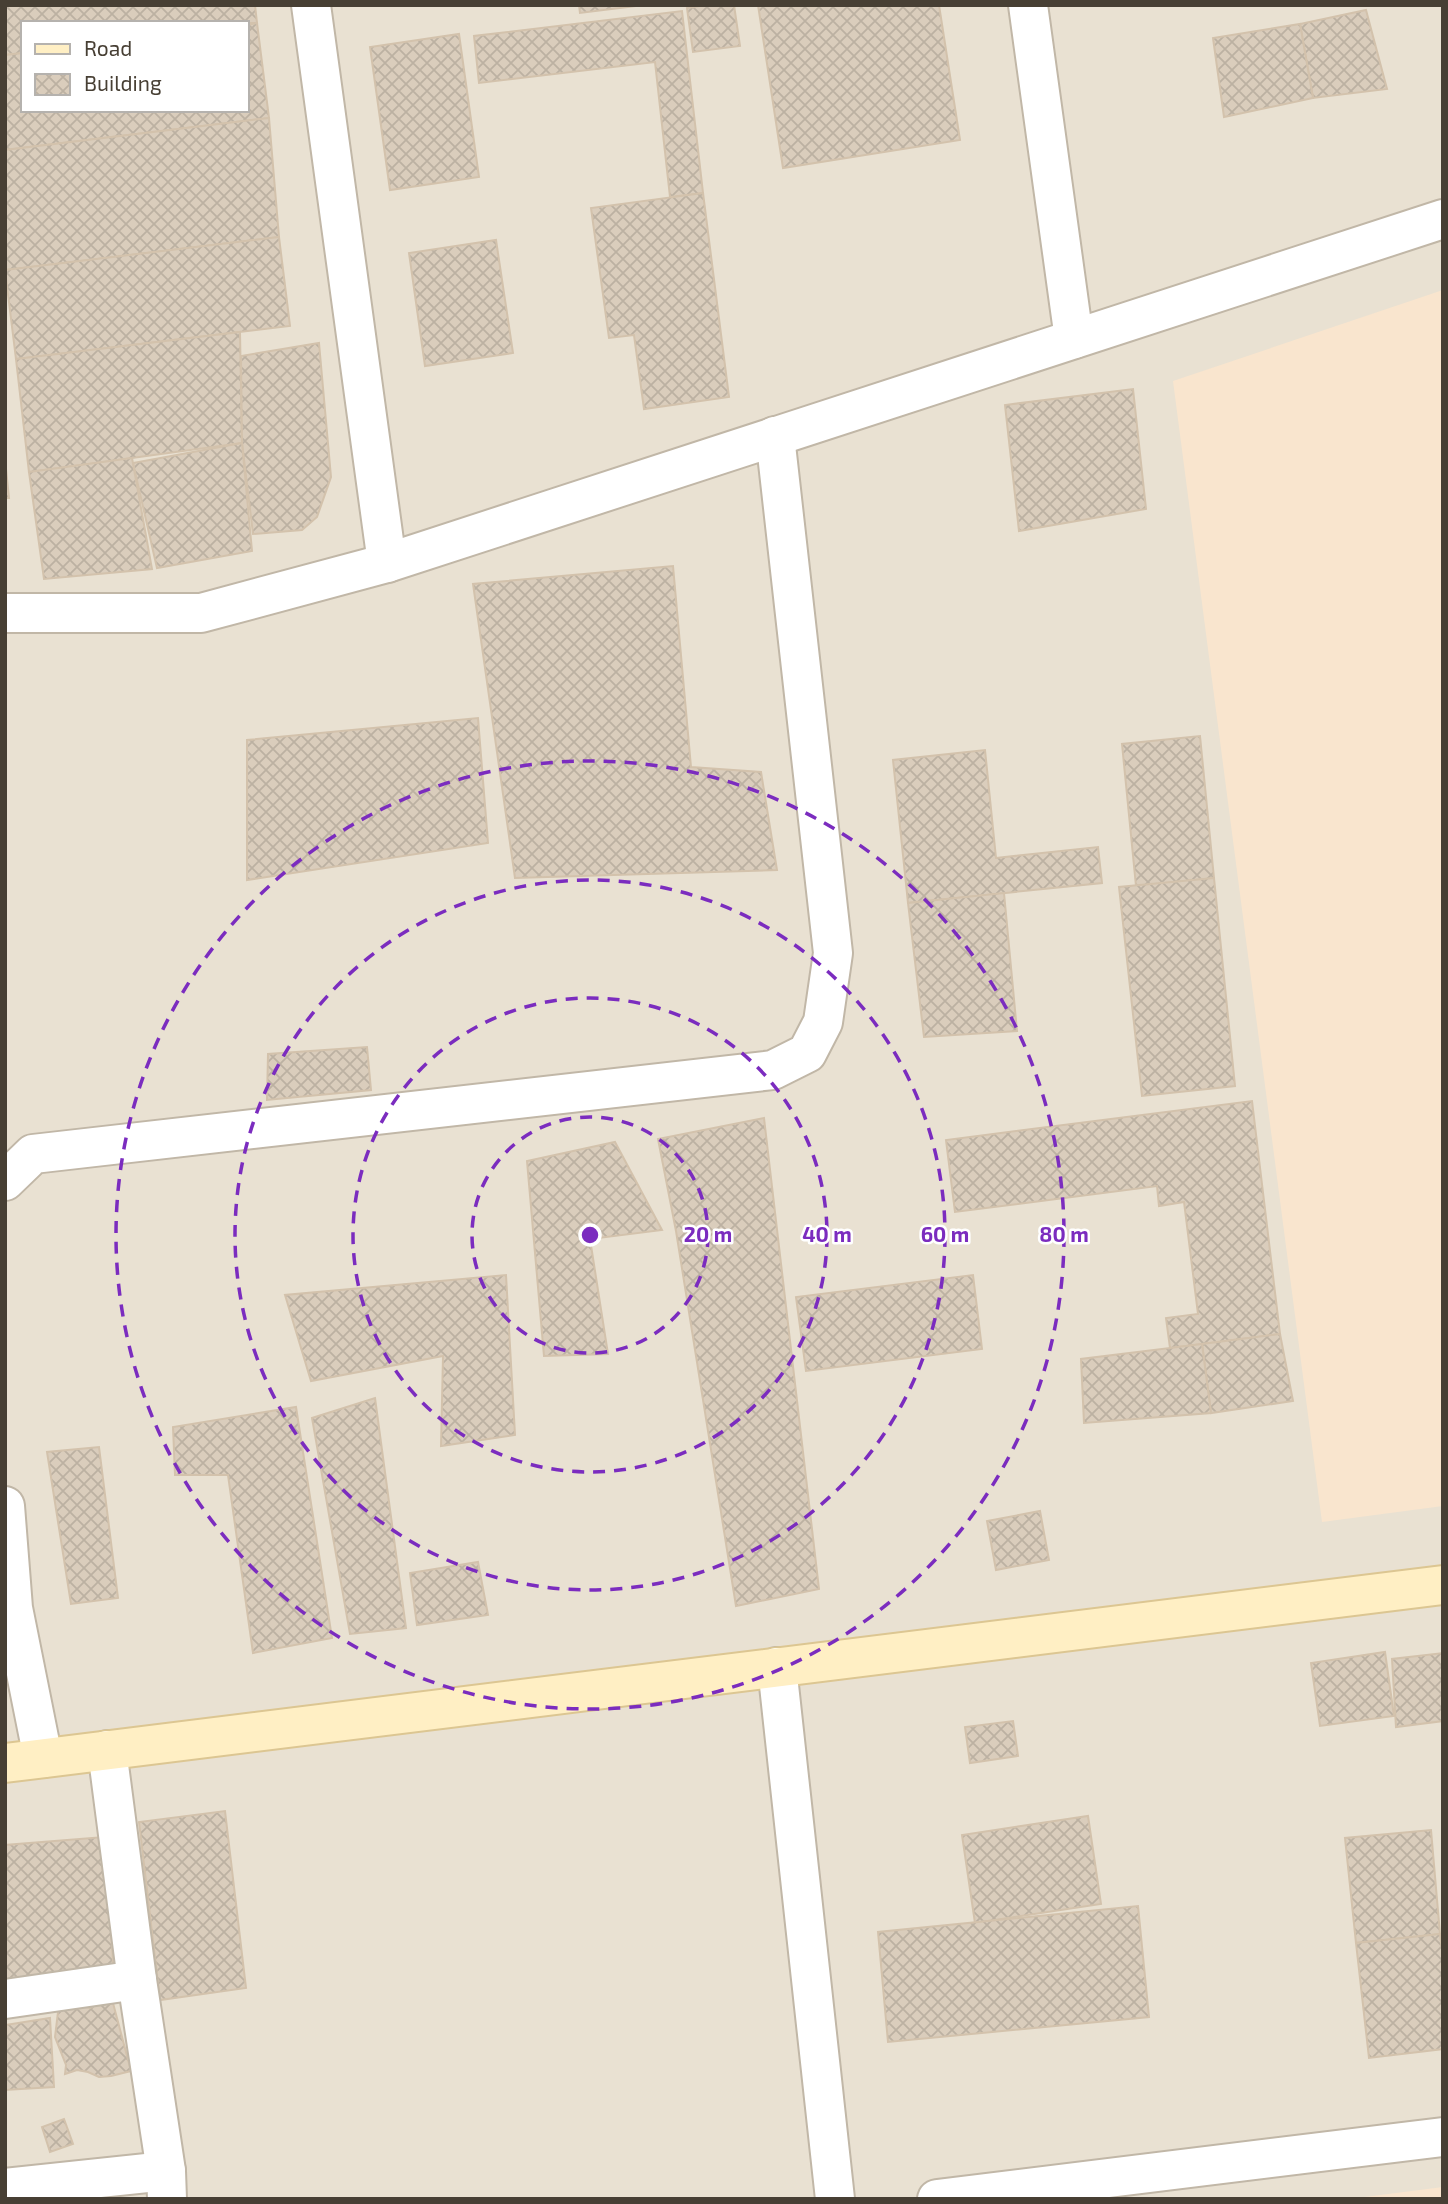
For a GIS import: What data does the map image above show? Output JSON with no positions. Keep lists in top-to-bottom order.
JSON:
{
  "legend": ["Road", "Building"],
  "rings": [
    "20 m",
    "40 m",
    "60 m",
    "80 m"
  ]
}
